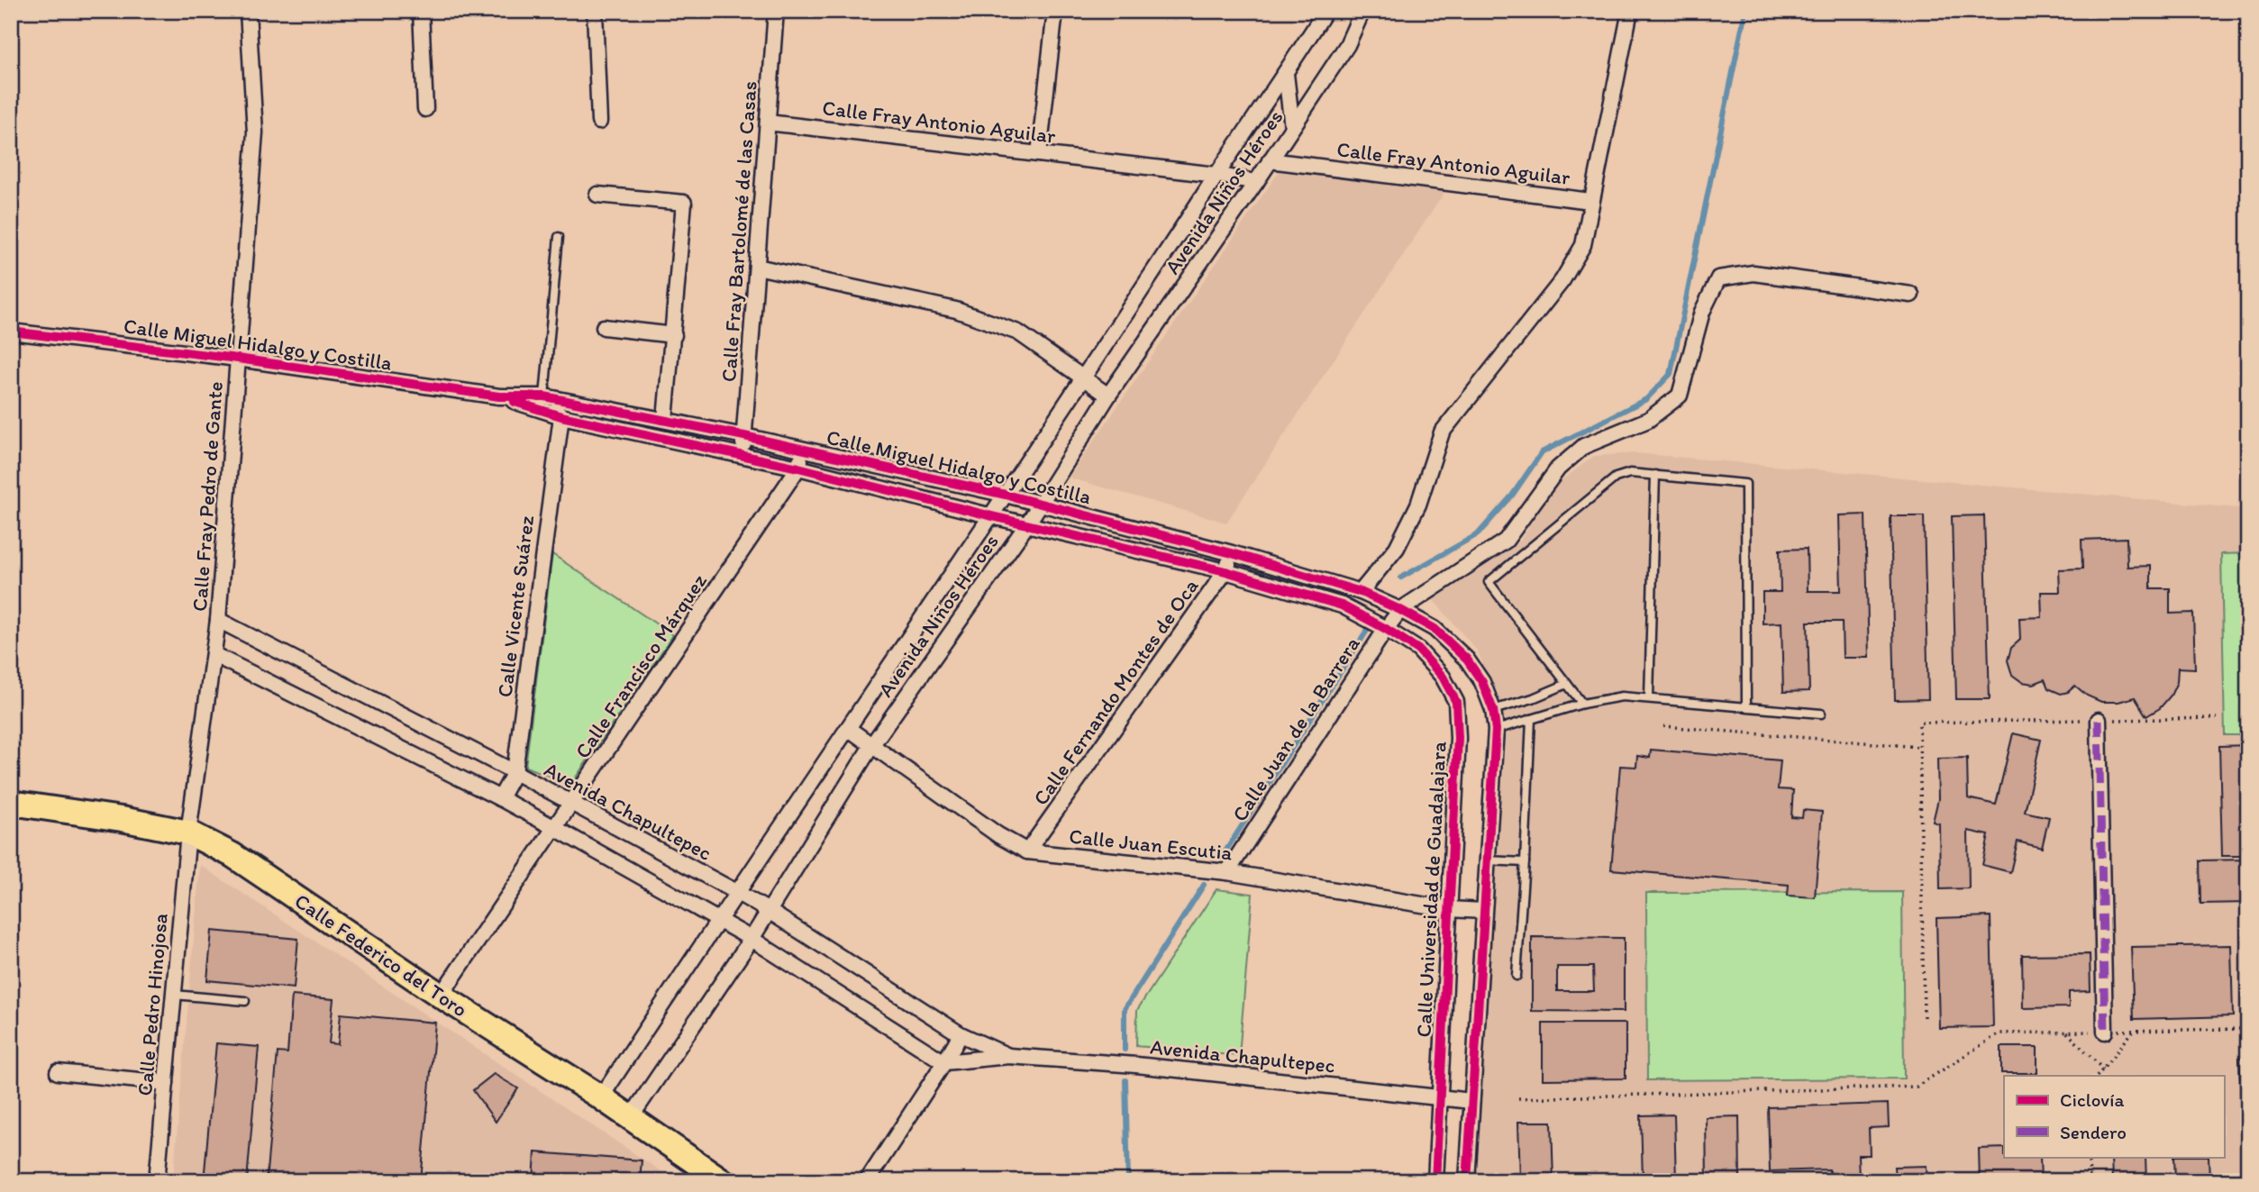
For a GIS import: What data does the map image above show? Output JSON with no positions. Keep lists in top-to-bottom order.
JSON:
{
  "streets": {
    "main road": ["Calle Federico del Toro"],
    "street": [
      "Calle Fray Antonio Aguilar",
      "Avenida Niños Héroes",
      "Calle Fray Bartolomé de las Casas",
      "Calle Miguel Hidalgo y Costilla",
      "Calle Fray Pedro de Gante",
      "Calle Vicente Suárez",
      "Calle Francisco Márquez",
      "Calle Fernando Montes de Oca",
      "Calle Juan de la Barrera",
      "Avenida Chapultepec",
      "Calle Juan Escutia",
      "Calle Universidad de Guadalajara",
      "Calle Pedro Hinojosa"
    ]
  },
  "crossings": [
    ["Calle Fray Antonio Aguilar", "Avenida Niños Héroes"],
    ["Calle Fray Antonio Aguilar", "Calle Fray Bartolomé de las Casas"],
    ["Avenida Niños Héroes", "Calle Miguel Hidalgo y Costilla"],
    ["Avenida Niños Héroes", "Avenida Chapultepec"],
    ["Avenida Niños Héroes", "Calle Juan Escutia"],
    ["Avenida Niños Héroes", "Calle Federico del Toro"],
    ["Calle Fray Bartolomé de las Casas", "Calle Miguel Hidalgo y Costilla"],
    ["Calle Miguel Hidalgo y Costilla", "Calle Fray Pedro de Gante"],
    ["Calle Miguel Hidalgo y Costilla", "Calle Vicente Suárez"],
    ["Calle Miguel Hidalgo y Costilla", "Calle Francisco Márquez"],
    ["Calle Miguel Hidalgo y Costilla", "Calle Fernando Montes de Oca"],
    ["Calle Miguel Hidalgo y Costilla", "Calle Juan de la Barrera"],
    ["Calle Miguel Hidalgo y Costilla", "Calle Universidad de Guadalajara"],
    ["Calle Fray Pedro de Gante", "Avenida Chapultepec"],
    ["Calle Fray Pedro de Gante", "Calle Federico del Toro"],
    ["Calle Fray Pedro de Gante", "Calle Pedro Hinojosa"],
    ["Calle Vicente Suárez", "Avenida Chapultepec"],
    ["Calle Francisco Márquez", "Avenida Chapultepec"],
    ["Calle Francisco Márquez", "Calle Federico del Toro"],
    ["Calle Fernando Montes de Oca", "Calle Juan Escutia"],
    ["Calle Juan de la Barrera", "Calle Juan Escutia"],
    ["Calle Juan de la Barrera", "Calle Universidad de Guadalajara"],
    ["Avenida Chapultepec", "Calle Universidad de Guadalajara"],
    ["Calle Juan Escutia", "Calle Universidad de Guadalajara"],
    ["Calle Federico del Toro", "Calle Pedro Hinojosa"]
  ],
  "legend": ["Ciclovía", "Sendero"]
}
